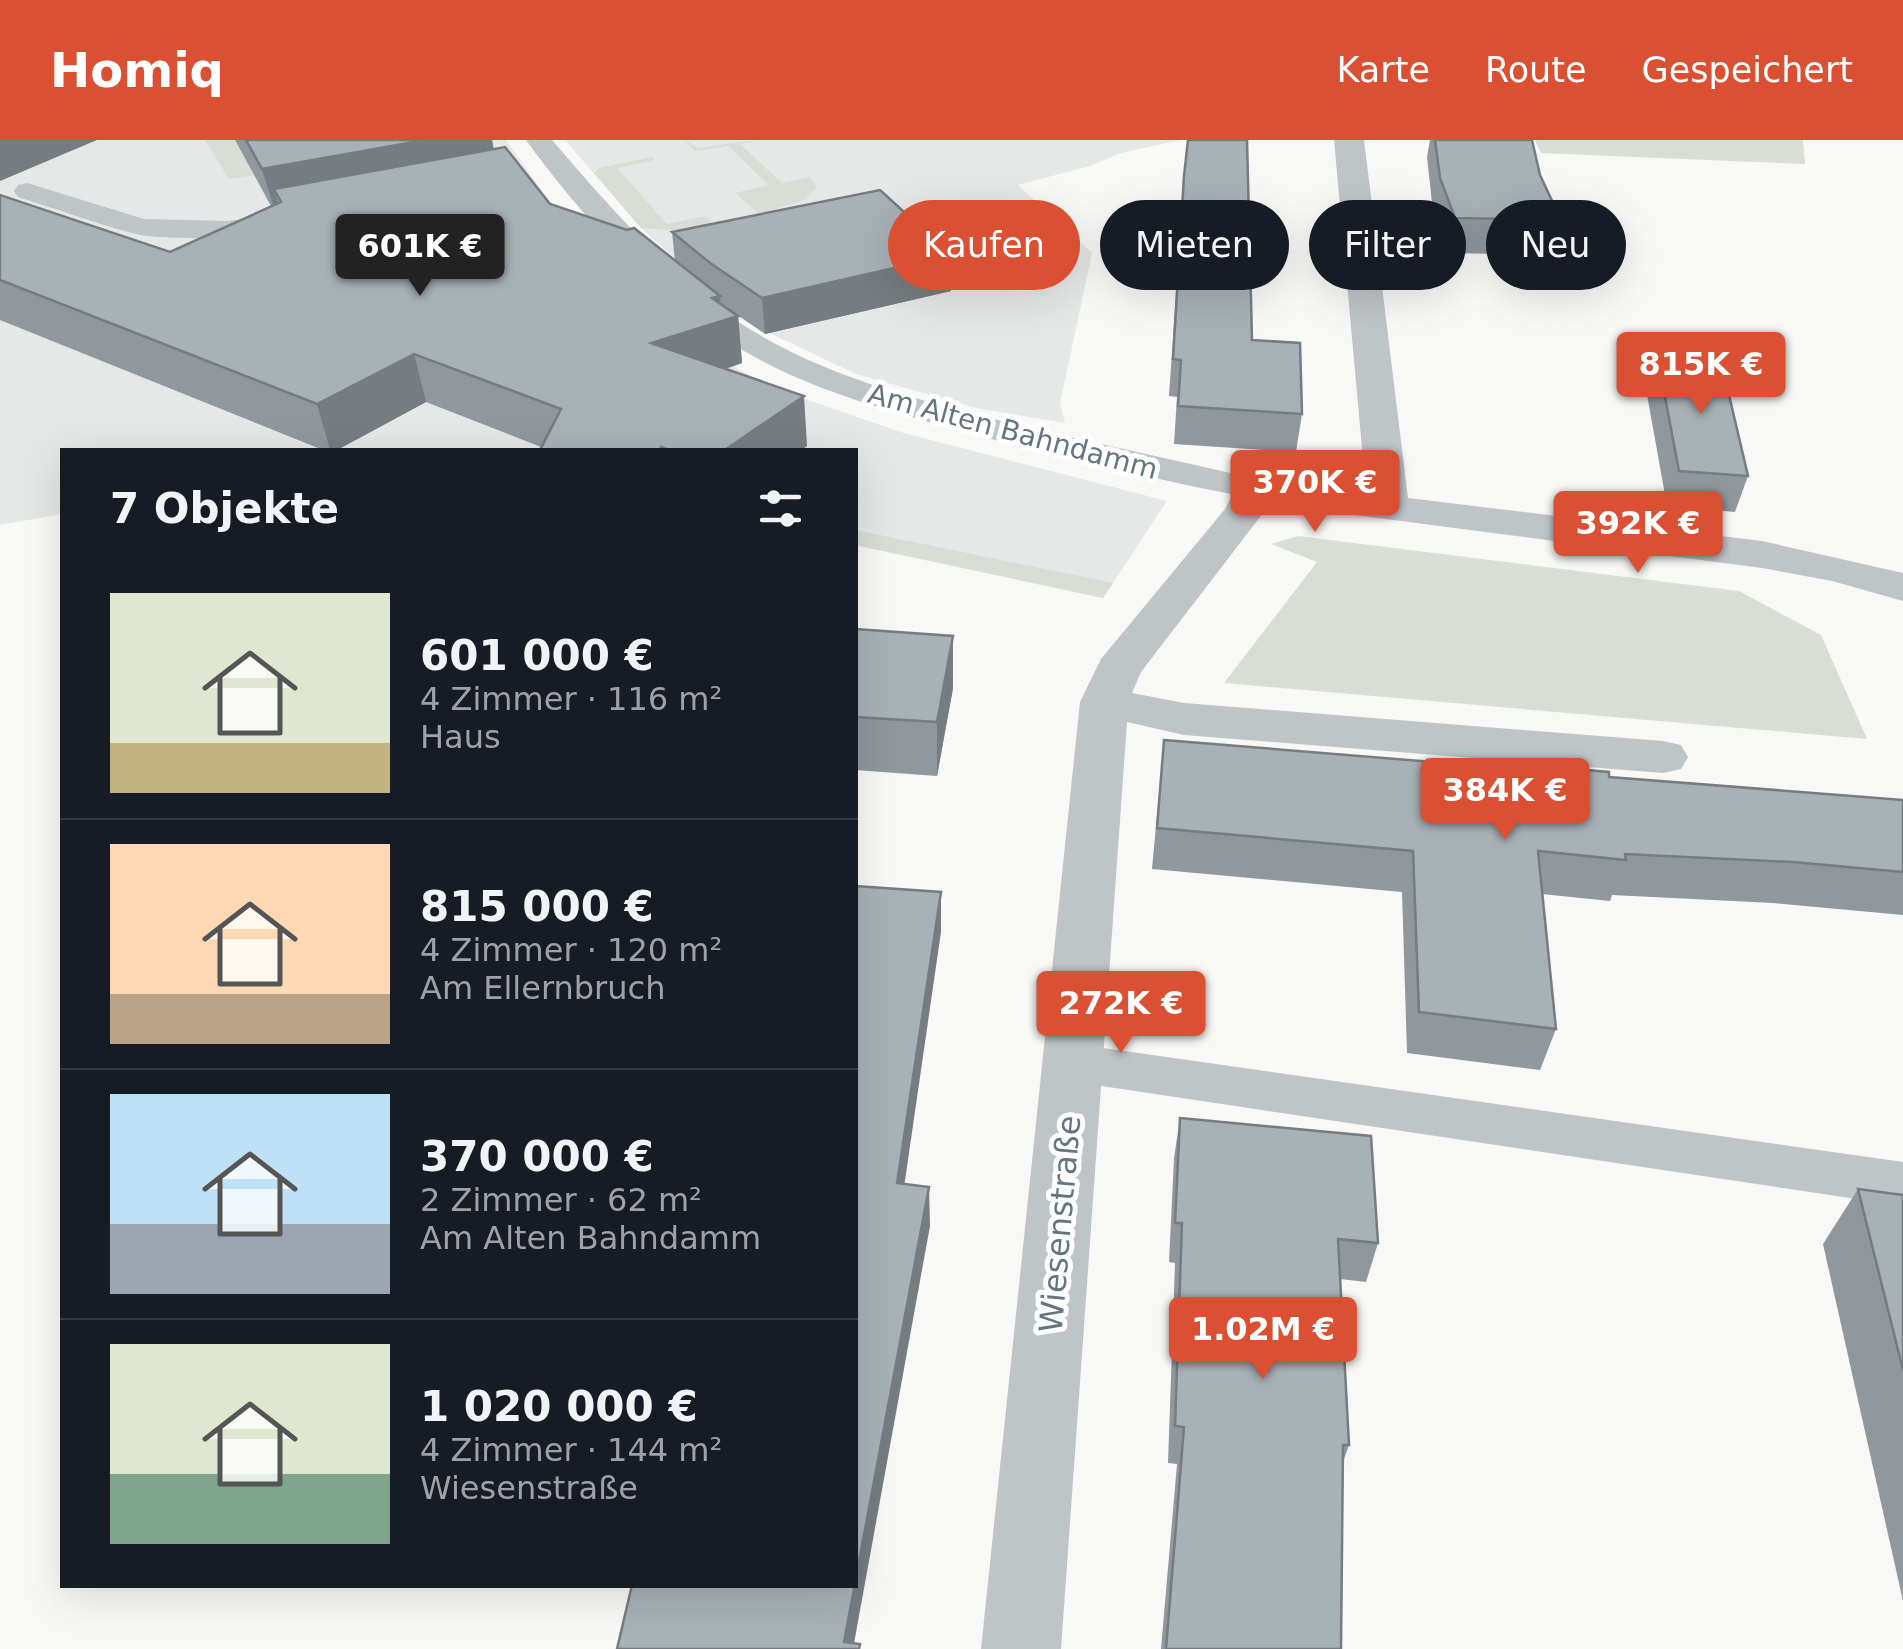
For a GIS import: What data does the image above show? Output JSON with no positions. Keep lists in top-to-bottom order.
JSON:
{
  "streets": {
    "street": ["Am Alten Bahndamm", "Wiesenstraße"]
  },
  "crossings": [
    ["Am Alten Bahndamm", "Wiesenstraße"]
  ],
  "page": {
    "header": "Homiq",
    "nav": ["Karte", "Route", "Gespeichert"],
    "chip": [
      "Kaufen",
      "Mieten",
      "Filter",
      "Neu"
    ],
    "price": [
      "601K €",
      "815K €",
      "370K €",
      "392K €",
      "384K €",
      "272K €",
      "1.02M €"
    ],
    "heading": "7 Objekte",
    "list": [
      {
        "name": "601 000 €",
        "note": "4 Zimmer · 116 m² · Haus"
      },
      {
        "name": "815 000 €",
        "note": "4 Zimmer · 120 m² · Am Ellernbruch"
      },
      {
        "name": "370 000 €",
        "note": "2 Zimmer · 62 m² · Am Alten Bahndamm"
      },
      {
        "name": "1 020 000 €",
        "note": "4 Zimmer · 144 m² · Wiesenstraße"
      }
    ]
  }
}
